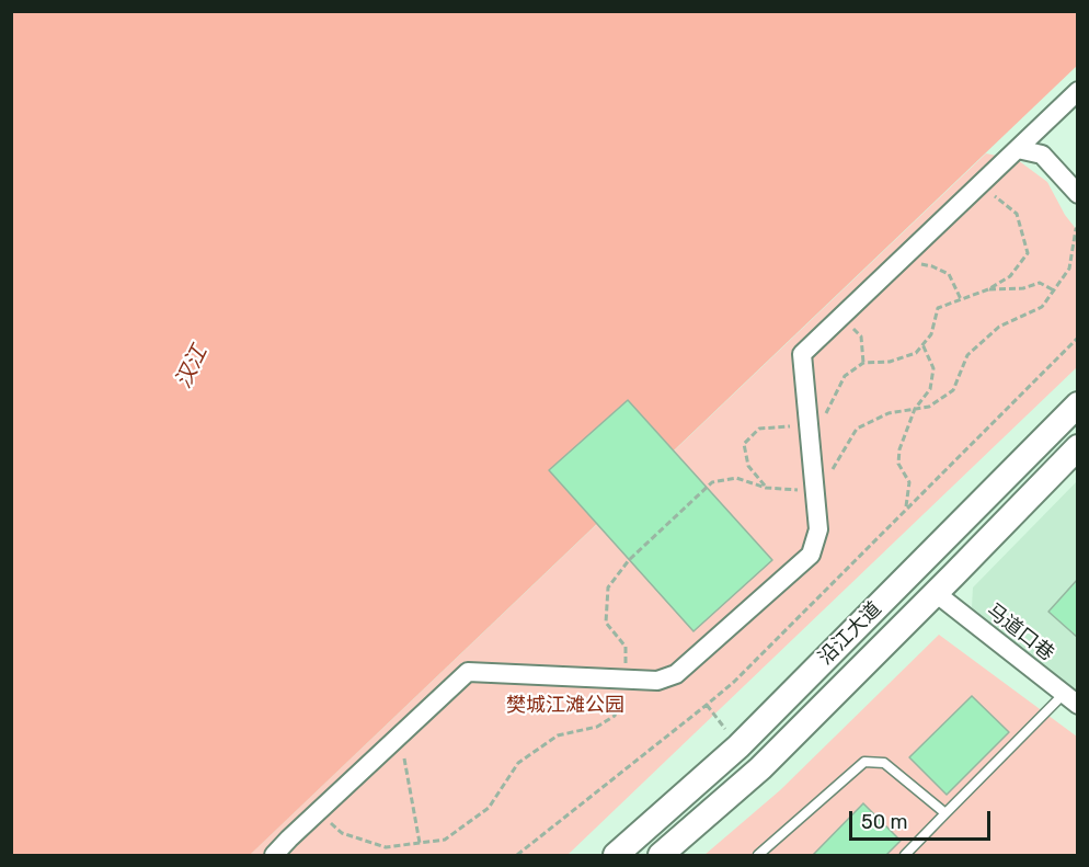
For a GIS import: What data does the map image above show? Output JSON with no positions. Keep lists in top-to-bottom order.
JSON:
{
  "streets": {
    "main road": ["沿江大道"],
    "street": ["马道口巷"]
  },
  "crossings": [
    ["马道口巷", "沿江大道"]
  ],
  "water": ["汉江"],
  "parks": ["樊城江滩公园"],
  "scale_bar": "50 m"
}
